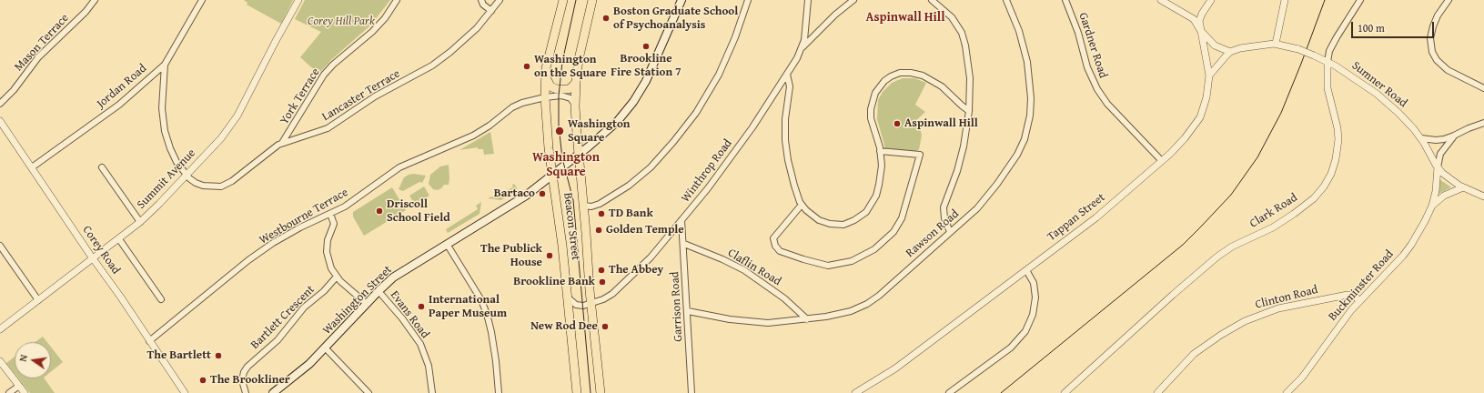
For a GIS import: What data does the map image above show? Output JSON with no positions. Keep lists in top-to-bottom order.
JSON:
{
  "streets": {
    "main road": ["Beacon Street", "Washington Street"],
    "street": [
      "Mason Terrace",
      "Gardner Road",
      "Sumner Road",
      "Jordan Road",
      "Lancaster Terrace",
      "York Terrace",
      "Winthrop Road",
      "Summit Avenue",
      "Clark Road",
      "Westbourne Terrace",
      "Tappan Street",
      "Rawson Road",
      "Corey Road",
      "Claflin Road",
      "Buckminster Road",
      "Clinton Road",
      "Garrison Road",
      "Evans Road",
      "Bartlett Crescent"
    ]
  },
  "crossings": [
    ["Gardner Road", "Tappan Street"],
    ["Sumner Road", "Clark Road"],
    ["Sumner Road", "Buckminster Road"],
    ["Jordan Road", "Lancaster Terrace"],
    ["Jordan Road", "Corey Road"],
    ["Lancaster Terrace", "York Terrace"],
    ["Lancaster Terrace", "Summit Avenue"],
    ["Winthrop Road", "Beacon Street"],
    ["Winthrop Road", "Garrison Road"],
    ["Summit Avenue", "Corey Road"],
    ["Westbourne Terrace", "Beacon Street"],
    ["Westbourne Terrace", "Corey Road"],
    ["Beacon Street", "Washington Street"],
    ["Rawson Road", "Claflin Road"],
    ["Rawson Road", "Garrison Road"],
    ["Claflin Road", "Garrison Road"],
    ["Buckminster Road", "Clinton Road"],
    ["Washington Street", "Evans Road"]
  ],
  "districts": ["Aspinwall Hill", "Washington Square"],
  "parks": ["Corey Hill Park"],
  "places": [
    "Boston Graduate School of Psychoanalysis",
    "Brookline Fire Station 7",
    "Washington on the Square",
    "Aspinwall Hill",
    "Washington Square",
    "Bartaco",
    "Driscoll School Field",
    "TD Bank",
    "Golden Temple",
    "The Publick House",
    "The Abbey",
    "Brookline Bank",
    "International Paper Museum",
    "New Rod Dee",
    "The Bartlett",
    "The Brookliner"
  ],
  "scale_bar": "100 m",
  "north": "left"
}
